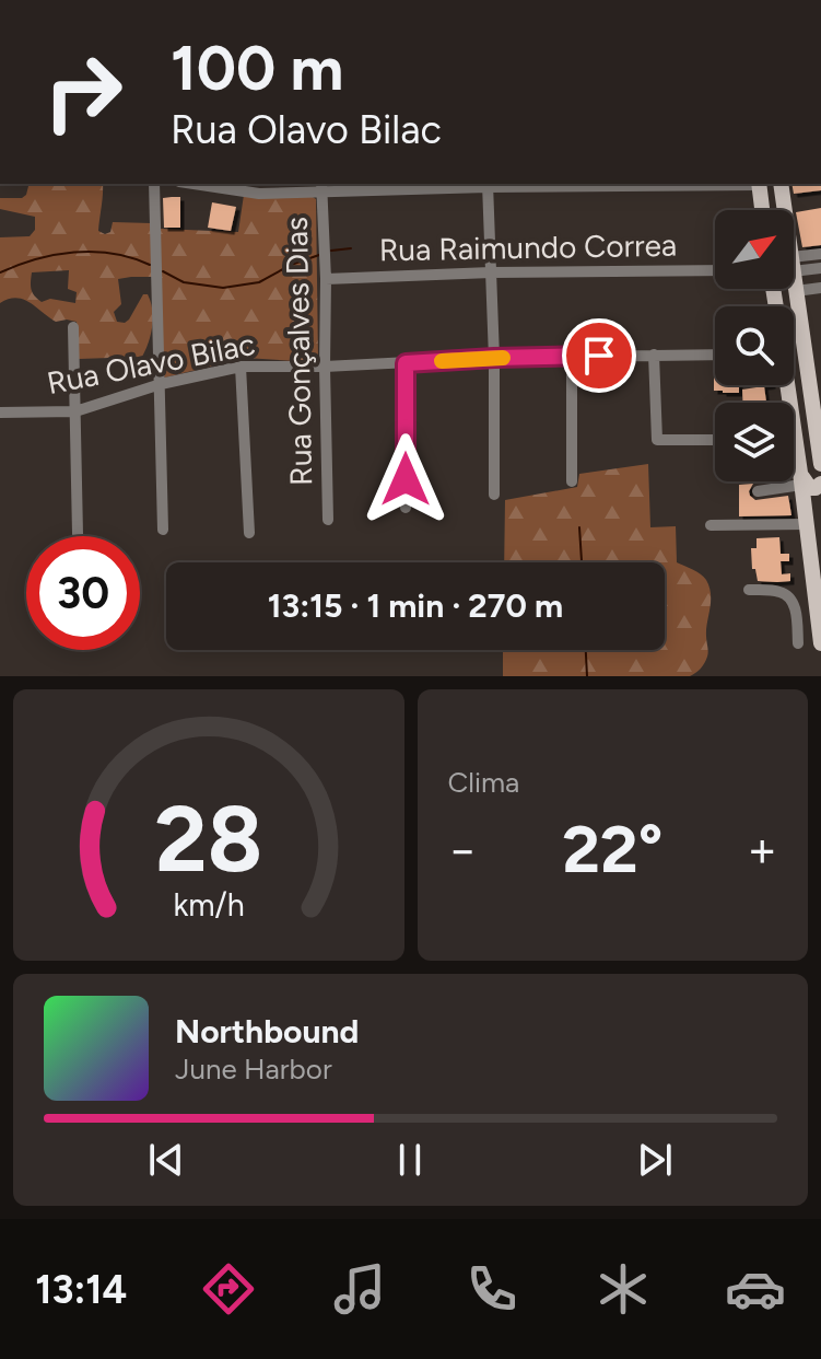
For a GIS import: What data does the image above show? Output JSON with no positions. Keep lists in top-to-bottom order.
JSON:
{
  "streets": {
    "street": ["Rua Raimundo Correa", "Rua Gonçalves Dias", "Rua Olavo Bilac"]
  },
  "crossings": [
    ["Rua Raimundo Correa", "Rua Gonçalves Dias"],
    ["Rua Gonçalves Dias", "Rua Olavo Bilac"]
  ],
  "north": "top right",
  "page": {
    "turn": ["100 m", "Rua Olavo Bilac"],
    "limit": "30",
    "trip": "13:15 · 1 min · 270 m",
    "tile": "Clima",
    "heat": ["−", "22°", "+"],
    "song": ["Northbound", "June Harbor"],
    "tabs": "13:14",
    "gauge": ["28", "km/h"]
  }
}
